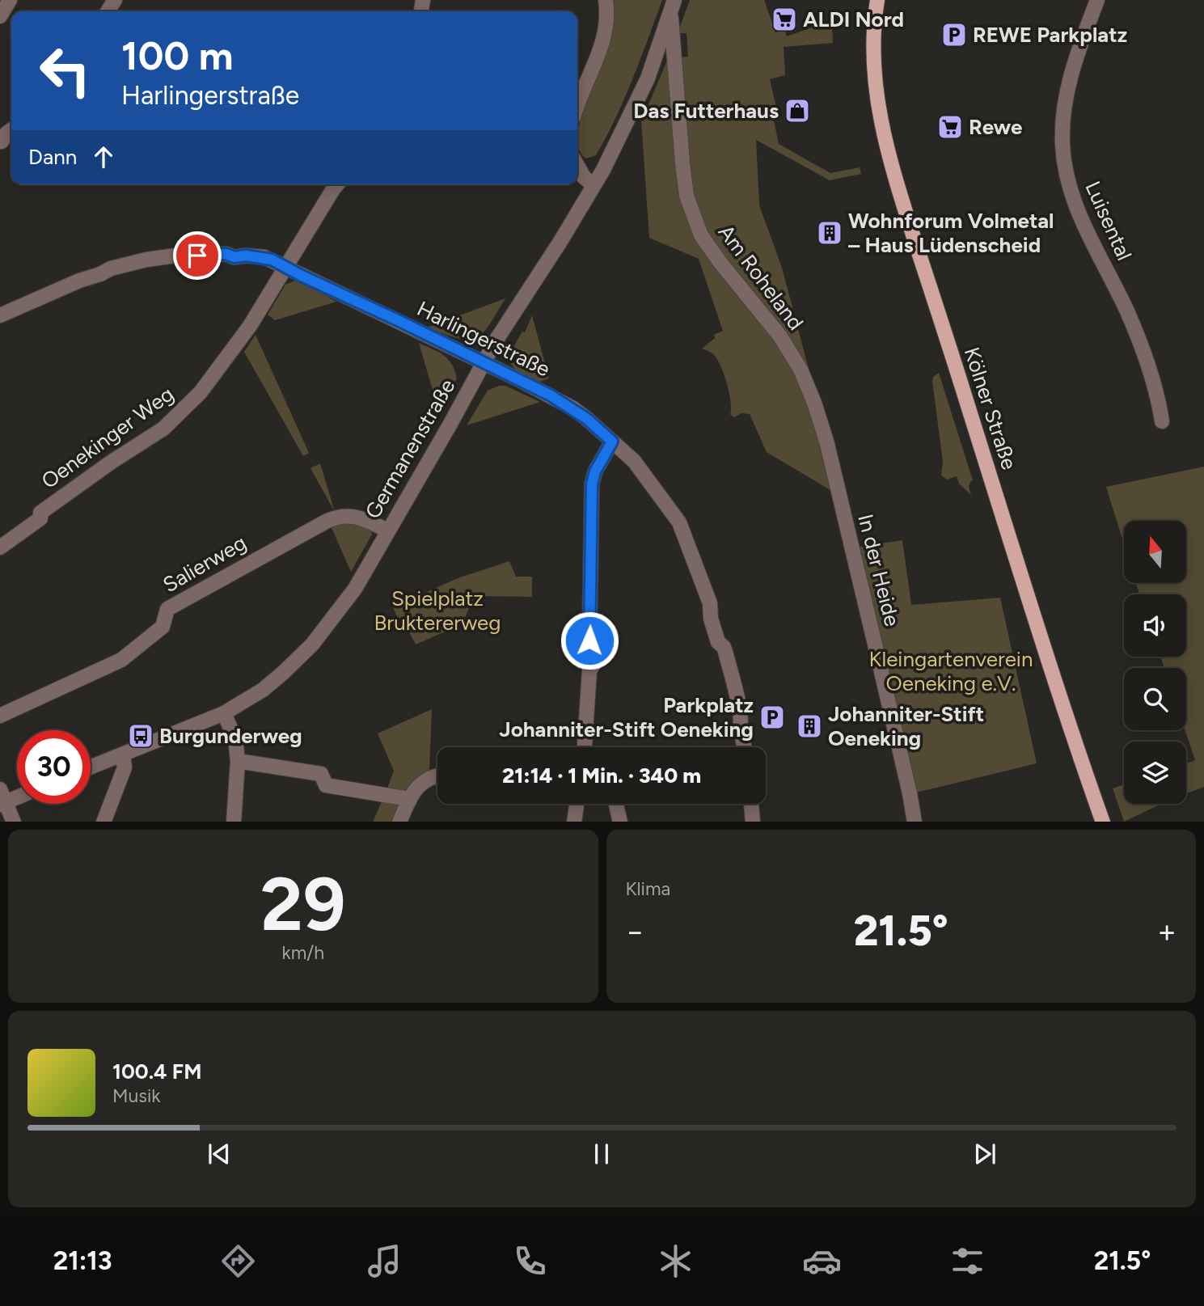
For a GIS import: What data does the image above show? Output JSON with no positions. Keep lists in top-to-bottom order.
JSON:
{
  "streets": {
    "main road": ["Kölner Straße"],
    "street": [
      "Luisental",
      "Am Roheland",
      "Harlingerstraße",
      "Oenekinger Weg",
      "Germanenstraße",
      "Salierweg",
      "In der Heide"
    ]
  },
  "crossings": [
    ["Am Roheland", "Germanenstraße"],
    ["Am Roheland", "In der Heide"],
    ["Harlingerstraße", "Oenekinger Weg"],
    ["Harlingerstraße", "Germanenstraße"],
    ["Germanenstraße", "Salierweg"]
  ],
  "parks": ["Spielplatz Bruktererweg", "Kleingartenverein Oeneking e.V."],
  "places": {
    "supermarket": ["ALDI Nord", "Rewe"],
    "parking": ["REWE Parkplatz", "Parkplatz Johanniter-Stift Oeneking"],
    "shop": ["Das Futterhaus"],
    "building": ["Wohnforum Volmetal – Haus Lüdenscheid", "Johanniter-Stift Oeneking"],
    "bus stop": ["Burgunderweg"]
  },
  "north": "top",
  "page": {
    "turn": ["100 m", "Harlingerstraße"],
    "then": "Dann",
    "limit": "30",
    "trip": "21:14 · 1 Min. · 340 m",
    "tile": [
      ["29", "km/h"],
      "Klima"
    ],
    "heat": ["−", "21.5°", "+"],
    "song": ["100.4 FM", "Musik"],
    "tabs": ["21:13", "21.5°"]
  }
}
